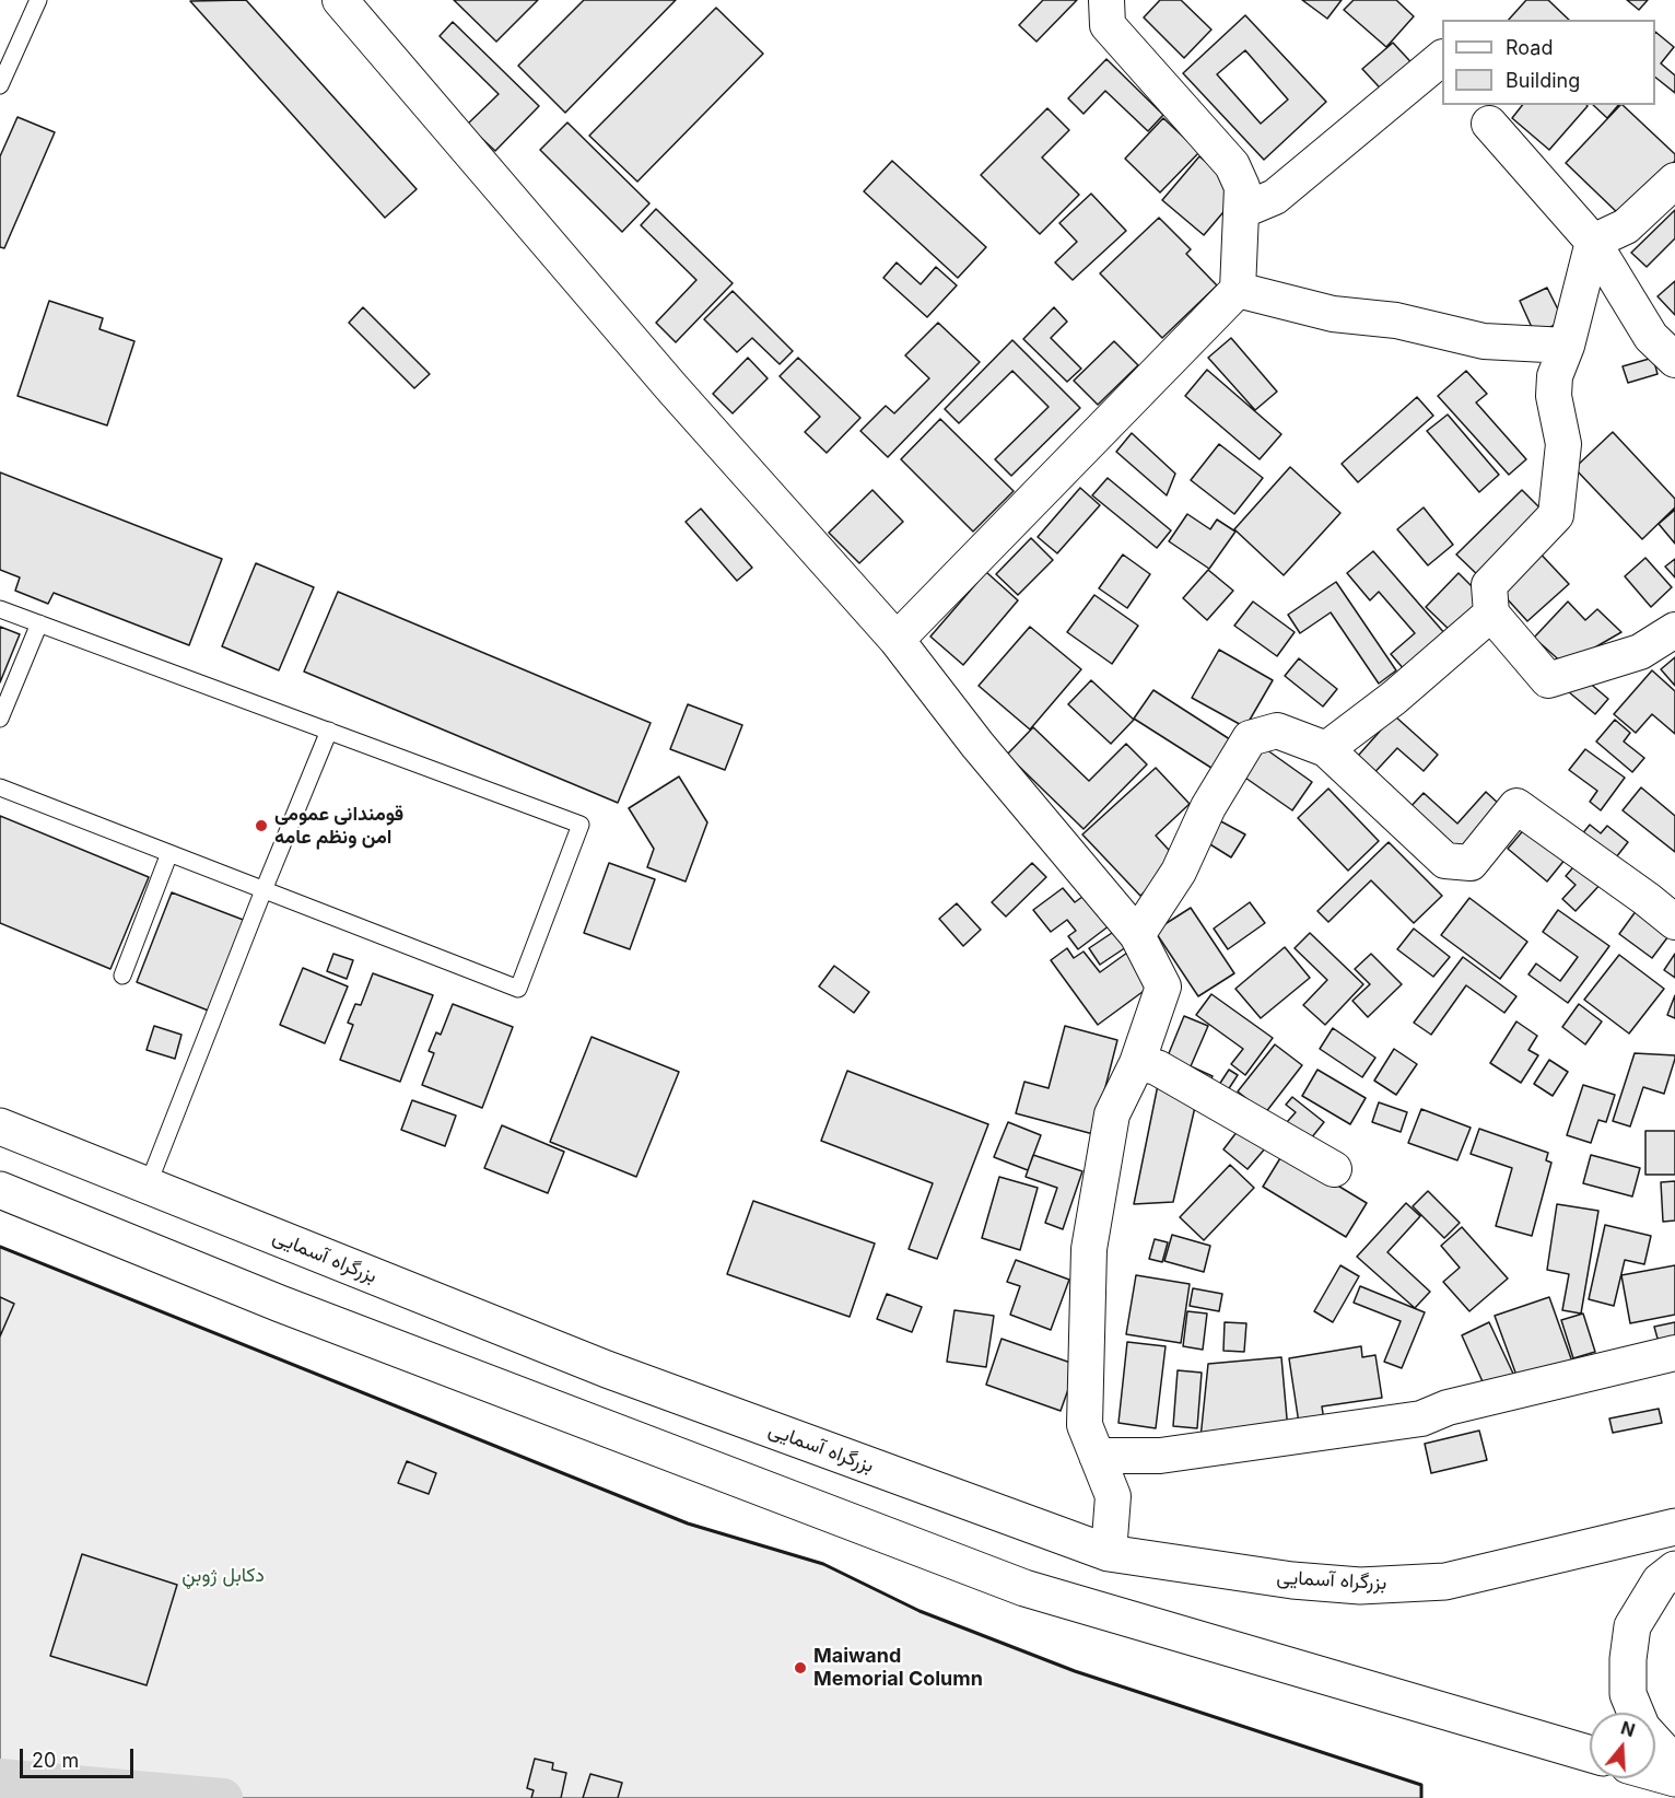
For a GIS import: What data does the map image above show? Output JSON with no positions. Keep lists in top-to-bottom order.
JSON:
{
  "streets": {
    "highway": ["بزرگراه آسمایی"]
  },
  "parks": ["دکابل ژوبڼ"],
  "places": ["قومندانی عمومی امن ونظم عامه", "Maiwand Memorial Column"],
  "legend": ["Road", "Building"],
  "scale_bar": "20 m",
  "north": "top"
}
